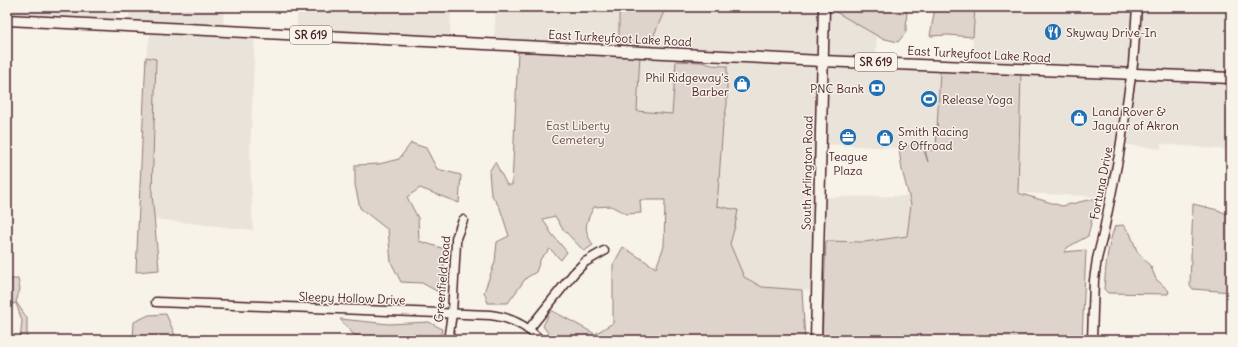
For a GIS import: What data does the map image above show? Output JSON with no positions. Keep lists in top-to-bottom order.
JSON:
{
  "streets": {
    "main road": ["SR 619", "East Turkeyfoot Lake Road", "South Arlington Road"],
    "street": ["Fortuna Drive", "Greenfield Road", "Sleepy Hollow Drive"]
  },
  "crossings": [
    ["East Turkeyfoot Lake Road", "South Arlington Road"],
    ["East Turkeyfoot Lake Road", "Fortuna Drive"],
    ["Greenfield Road", "Sleepy Hollow Drive"]
  ],
  "parks": ["East Liberty Cemetery"],
  "places": {
    "restaurant": ["Skyway Drive-In"],
    "shop": ["Phil Ridgeway's Barber", "Land Rover & Jaguar of Akron", "Smith Racing & Offroad"],
    "bank": ["PNC Bank"],
    "sports": ["Release Yoga"],
    "office": ["Teague Plaza"]
  }
}
